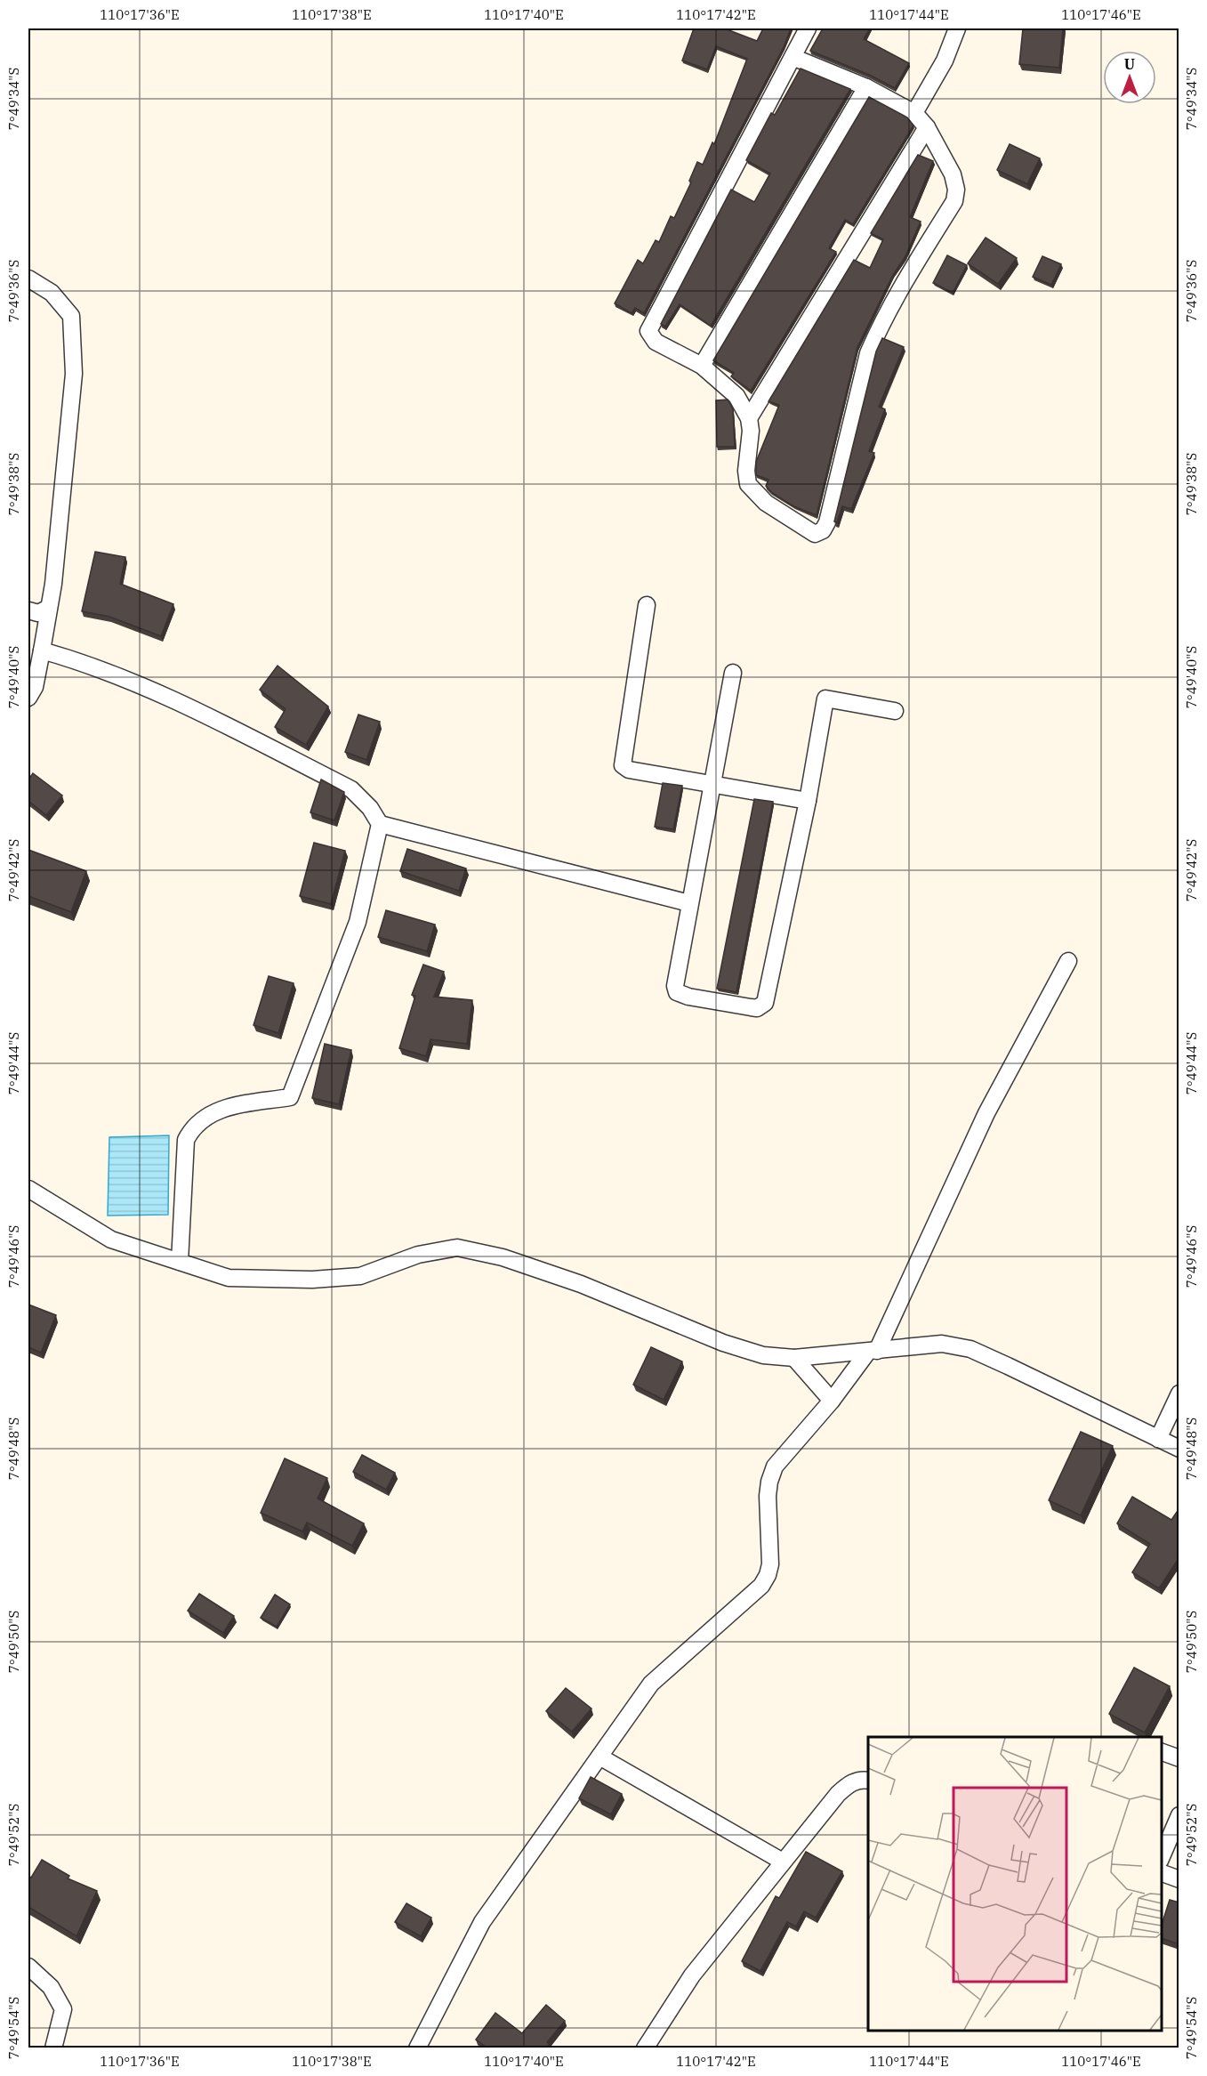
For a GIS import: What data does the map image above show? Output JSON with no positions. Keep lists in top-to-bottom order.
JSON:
{
  "north": "top",
  "coordinates": [
    "110°17'36\"E",
    "110°17'38\"E",
    "110°17'40\"E",
    "110°17'42\"E",
    "110°17'44\"E",
    "110°17'46\"E",
    "7°49'34\"S",
    "7°49'36\"S",
    "7°49'38\"S",
    "7°49'40\"S",
    "7°49'42\"S",
    "7°49'44\"S",
    "7°49'46\"S",
    "7°49'48\"S",
    "7°49'50\"S",
    "7°49'52\"S",
    "7°49'54\"S"
  ]
}
